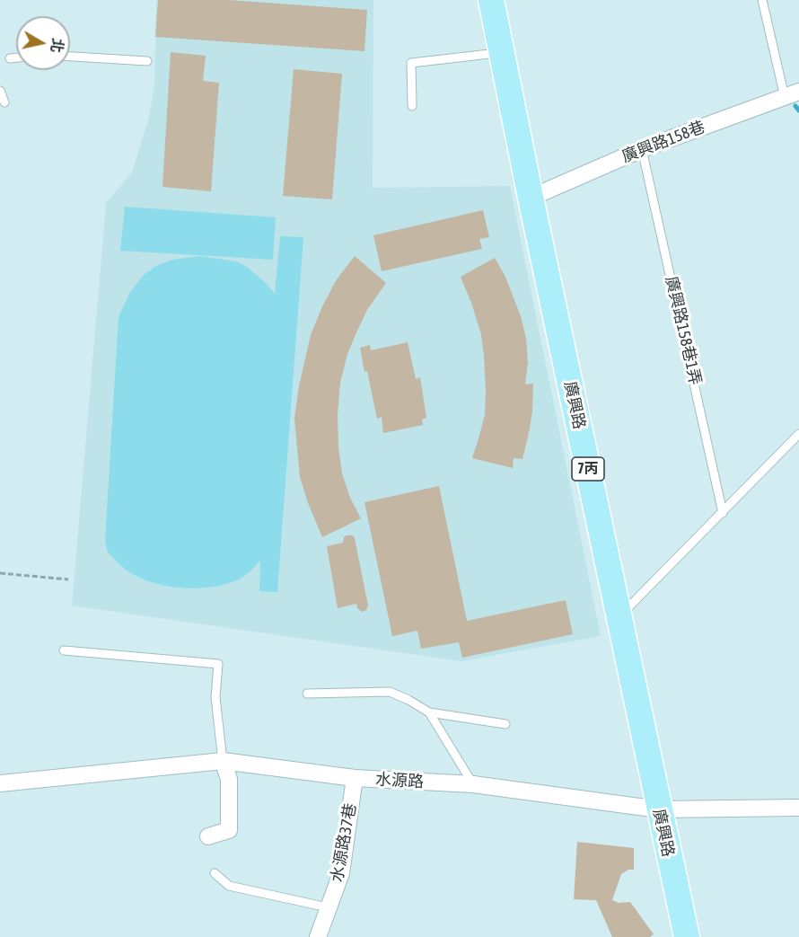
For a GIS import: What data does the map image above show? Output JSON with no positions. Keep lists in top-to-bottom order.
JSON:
{
  "streets": {
    "main road": ["廣興路", "7丙"],
    "street": ["廣興路158巷", "水源路", "水源路37巷"],
    "lane": ["廣興路158巷1弄"]
  },
  "crossings": [
    ["廣興路158巷", "廣興路158巷1弄"],
    ["廣興路158巷", "廣興路"],
    ["廣興路", "水源路"],
    ["水源路", "水源路37巷"]
  ],
  "north": "right"
}
